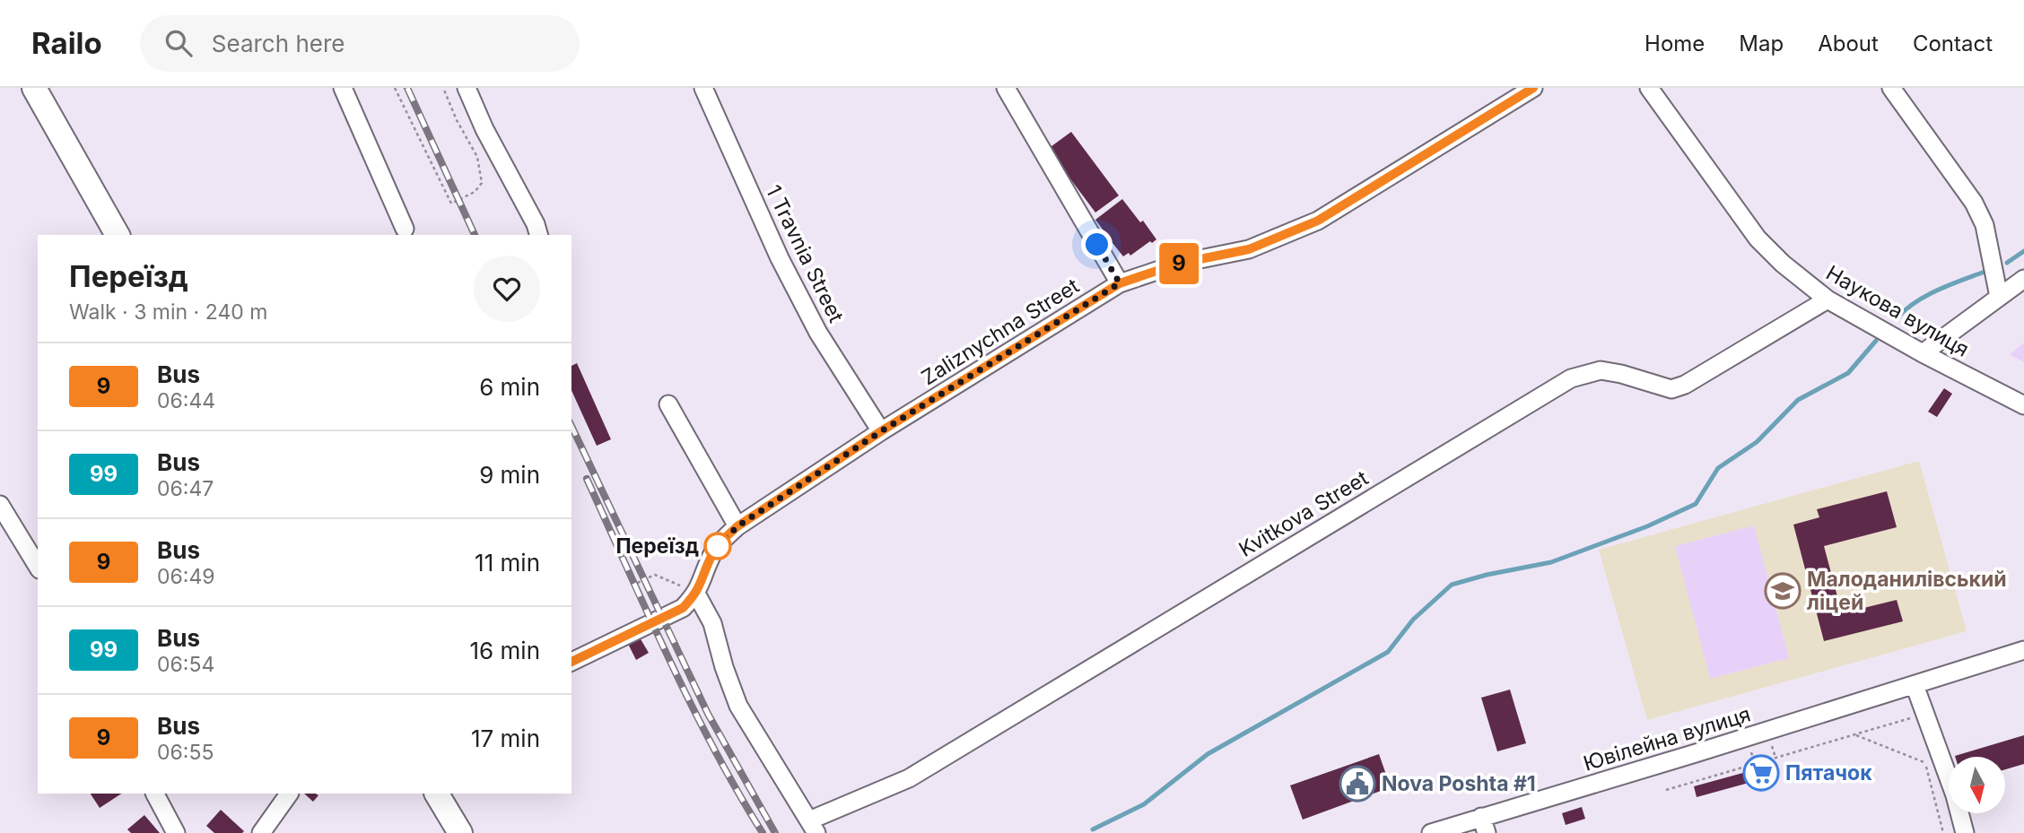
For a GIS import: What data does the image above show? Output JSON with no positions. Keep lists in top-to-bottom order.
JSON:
{
  "streets": {
    "street": [
      "1 Travnia Street",
      "Наукова вулиця",
      "Zaliznychna Street",
      "Kvitkova Street",
      "Ювілейна вулиця"
    ]
  },
  "crossings": [
    ["1 Travnia Street", "Zaliznychna Street"],
    ["Наукова вулиця", "Kvitkova Street"]
  ],
  "places": {
    "other": ["Переїзд"],
    "school or university": ["Малоданилівський ліцей"],
    "supermarket": ["Пятачок"],
    "public building": ["Nova Poshta #1"]
  },
  "lines": ["bus line 9"],
  "north": "bottom",
  "page": {
    "header": "Railo",
    "search": "Search here",
    "nav": [
      "Home",
      "Map",
      "About",
      "Contact"
    ],
    "on_map": "9",
    "heading": ["Переїзд", "Walk · 3 min · 240 m"],
    "list": [
      {
        "mark": "9",
        "name": "Bus",
        "note": "06:44",
        "value": "6 min"
      },
      {
        "mark": "99",
        "name": "Bus",
        "note": "06:47",
        "value": "9 min"
      },
      {
        "mark": "9",
        "name": "Bus",
        "note": "06:49",
        "value": "11 min"
      },
      {
        "mark": "99",
        "name": "Bus",
        "note": "06:54",
        "value": "16 min"
      },
      {
        "mark": "9",
        "name": "Bus",
        "note": "06:55",
        "value": "17 min"
      }
    ]
  }
}
